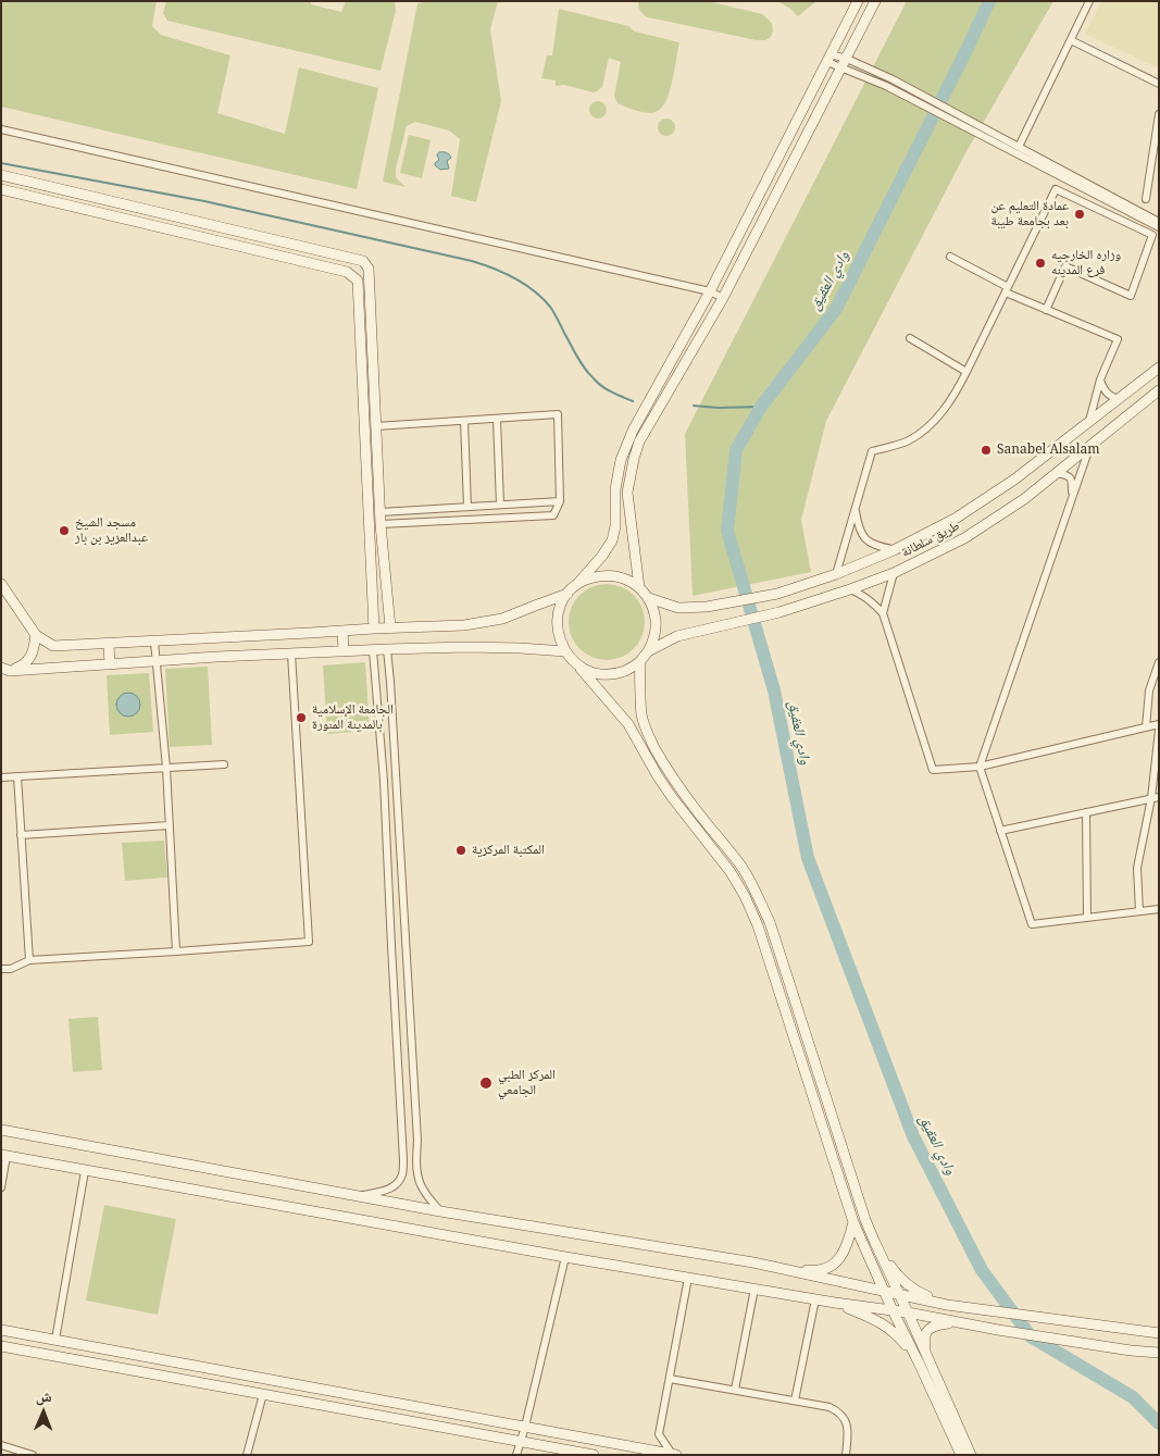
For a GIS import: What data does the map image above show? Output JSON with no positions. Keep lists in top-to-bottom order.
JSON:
{
  "streets": {
    "main road": ["طريق سلطانة"]
  },
  "water": ["وادي العقيق"],
  "places": [
    "عمادة التعليم عن بعد بجامعة طيبة",
    "وزاره الخارجيه فرع المدينه",
    "Sanabel Alsalam",
    "مسجد الشيخ عبدالعزيز بن باز",
    "الجامعة الإسلامية بالمدينة المنورة",
    "المكتبة المركزية",
    "المركز الطبي الجامعي"
  ],
  "north": "top"
}
